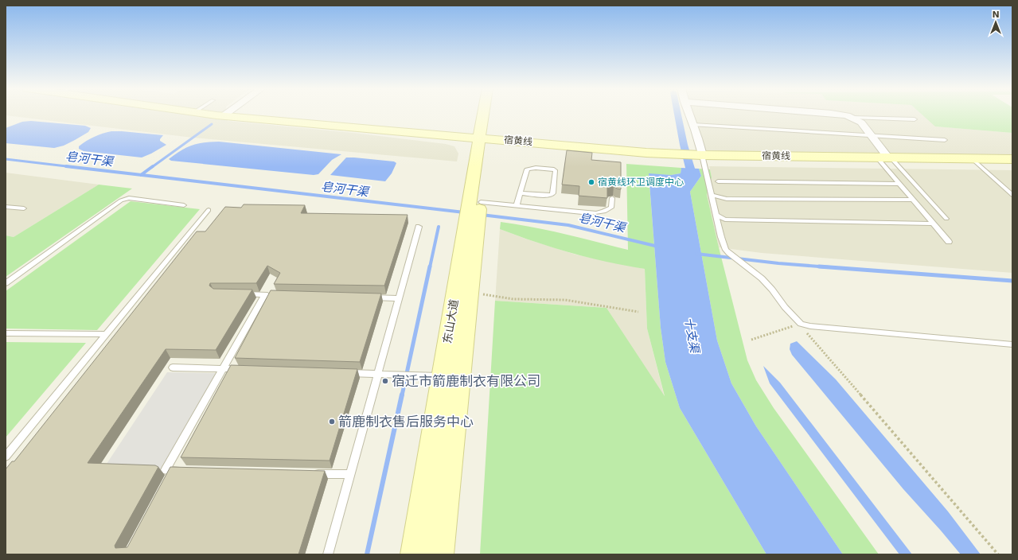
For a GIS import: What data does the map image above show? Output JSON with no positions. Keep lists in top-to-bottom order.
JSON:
{
  "streets": {
    "main road": ["宿黄线", "东山大道"]
  },
  "crossings": [
    ["宿黄线", "东山大道"]
  ],
  "water": ["皂河干渠", "十支渠"],
  "places": ["宿黄线环卫调度中心", "宿迁市箭鹿制衣有限公司", "箭鹿制衣售后服务中心"],
  "north": "top"
}
